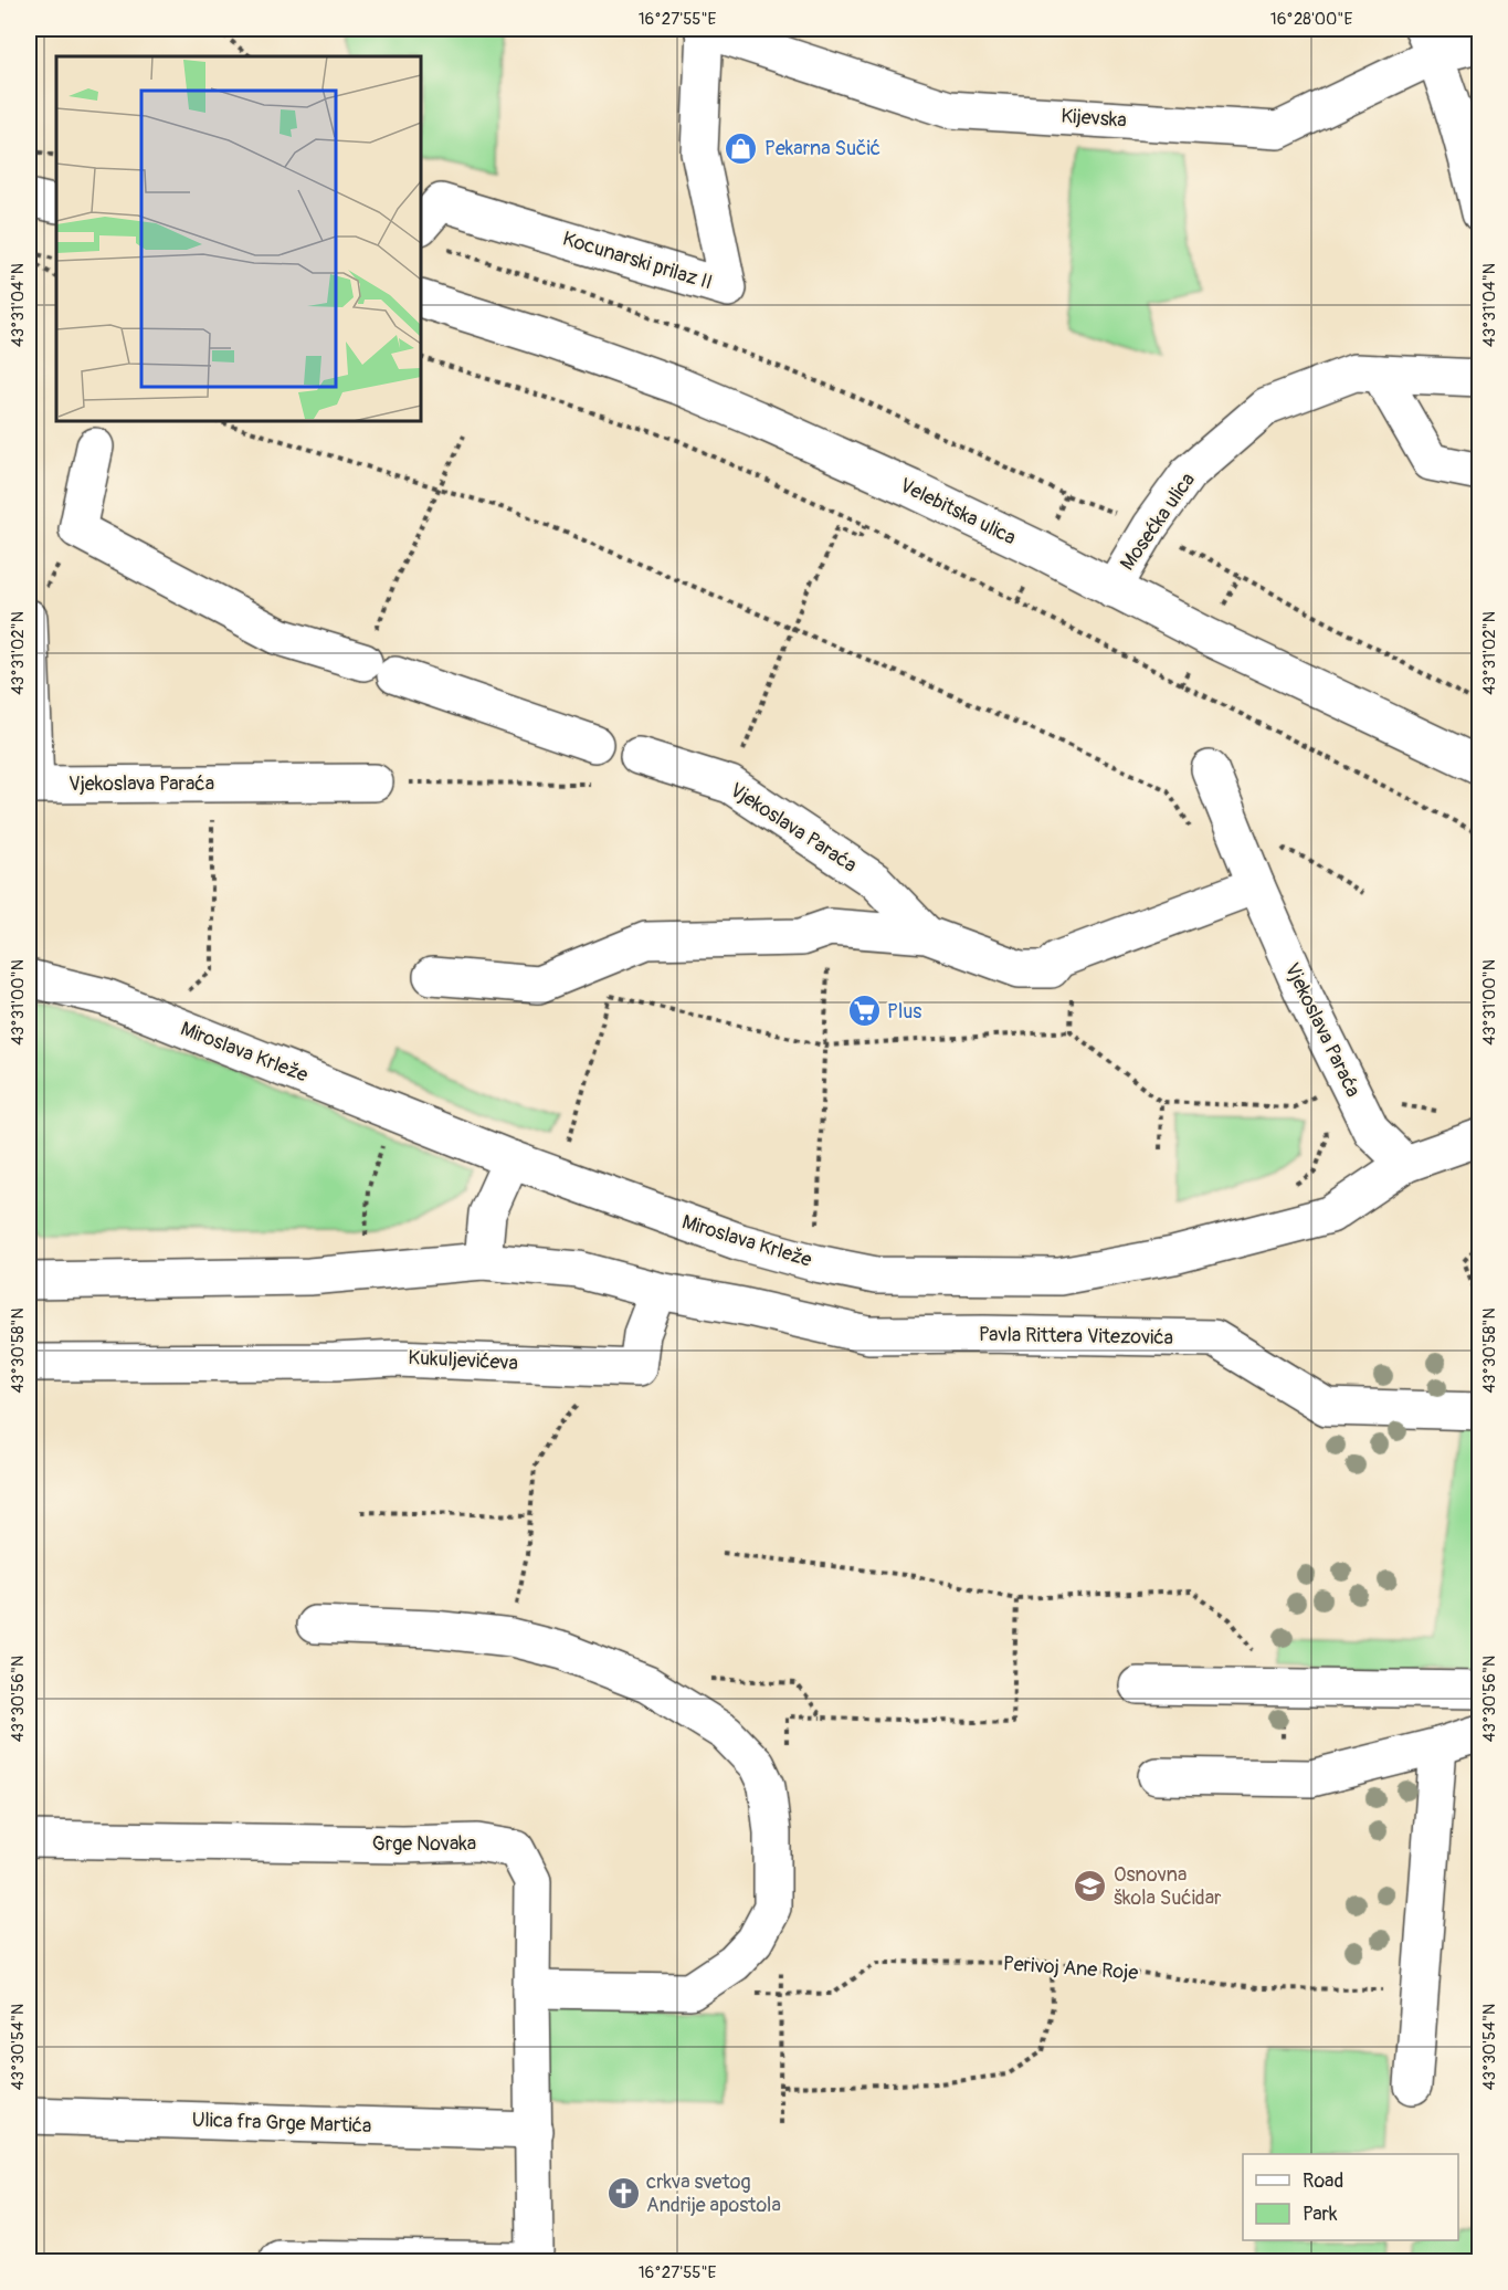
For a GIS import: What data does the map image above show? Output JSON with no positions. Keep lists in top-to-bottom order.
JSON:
{
  "streets": {
    "street": [
      "Kijevska",
      "Kocunarski prilaz II",
      "Velebitska ulica",
      "Mosećka ulica",
      "Vjekoslava Paraća",
      "Miroslava Krleže",
      "Pavla Rittera Vitezovića",
      "Kukuljevićeva",
      "Grge Novaka",
      "Ulica fra Grge Martića"
    ],
    "path": ["Perivoj Ane Roje"]
  },
  "crossings": [
    ["Kijevska", "Kocunarski prilaz II"],
    ["Velebitska ulica", "Mosećka ulica"],
    ["Vjekoslava Paraća", "Miroslava Krleže"],
    ["Pavla Rittera Vitezovića", "Kukuljevićeva"]
  ],
  "places": {
    "shop": ["Pekarna Sučić"],
    "supermarket": ["Plus"],
    "school or university": ["Osnovna škola Sućidar"],
    "church": ["crkva svetog Andrije apostola"]
  },
  "legend": ["Road", "Park"],
  "coordinates": [
    "16°27'55\"E",
    "16°28'00\"E",
    "43°31'04\"N",
    "43°31'02\"N",
    "43°31'00\"N",
    "43°30'58\"N",
    "43°30'56\"N",
    "43°30'54\"N"
  ]
}
